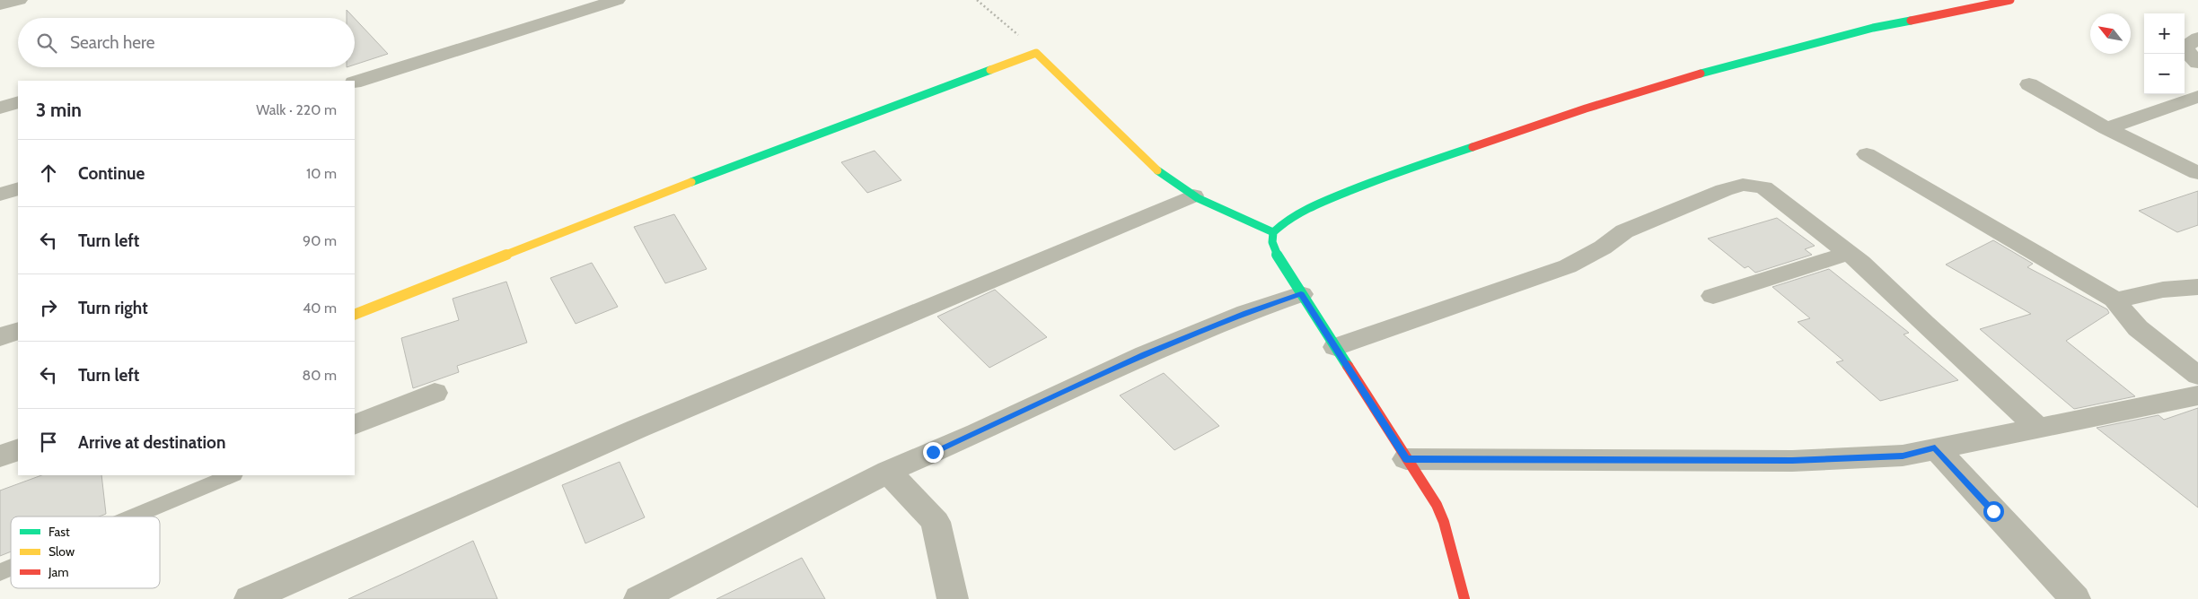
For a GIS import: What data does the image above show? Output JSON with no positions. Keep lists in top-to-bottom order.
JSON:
{
  "legend": ["Fast", "Slow", "Jam"],
  "north": "top left",
  "page": {
    "map_buttons": ["+", "−"],
    "search": "Search here",
    "heading": ["3 min", "Walk · 220 m"],
    "list": [
      ["Continue", "10 m"],
      ["Turn left", "90 m"],
      ["Turn right", "40 m"],
      ["Turn left", "80 m"],
      "Arrive at destination"
    ]
  }
}
